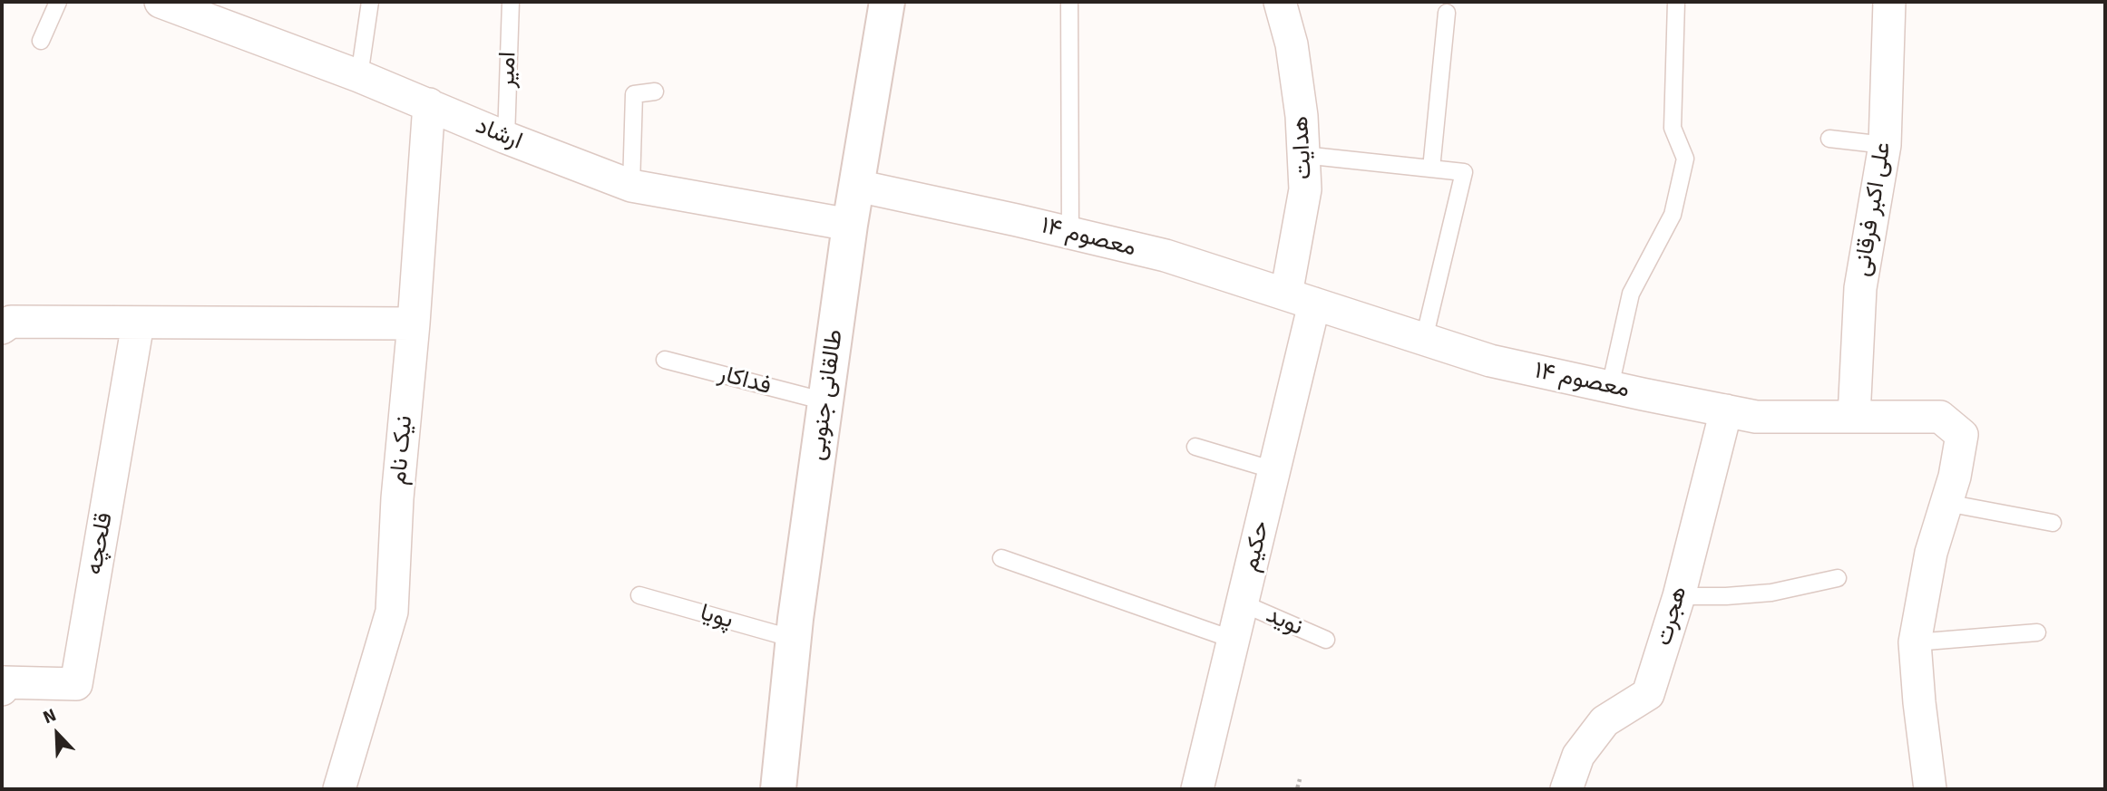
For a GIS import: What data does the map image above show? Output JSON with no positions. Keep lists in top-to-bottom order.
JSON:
{
  "streets": {
    "street": [
      "ارشاد",
      "هدایت",
      "علی اکبر فرقانی",
      "۱۴ معصوم",
      "طالقانی جنوبی",
      "نیک نام",
      "قلحچه",
      "حکیم",
      "هجرت"
    ],
    "lane": [
      "امیر",
      "فداکار",
      "پویا",
      "نوید"
    ]
  },
  "crossings": [
    ["امیر", "ارشاد"],
    ["ارشاد", "طالقانی جنوبی"],
    ["ارشاد", "نیک نام"],
    ["هدایت", "۱۴ معصوم"],
    ["هدایت", "حکیم"],
    ["علی اکبر فرقانی", "۱۴ معصوم"],
    ["۱۴ معصوم", "طالقانی جنوبی"],
    ["۱۴ معصوم", "حکیم"],
    ["۱۴ معصوم", "هجرت"],
    ["فداکار", "طالقانی جنوبی"],
    ["طالقانی جنوبی", "پویا"],
    ["حکیم", "نوید"]
  ],
  "north": "top left"
}
